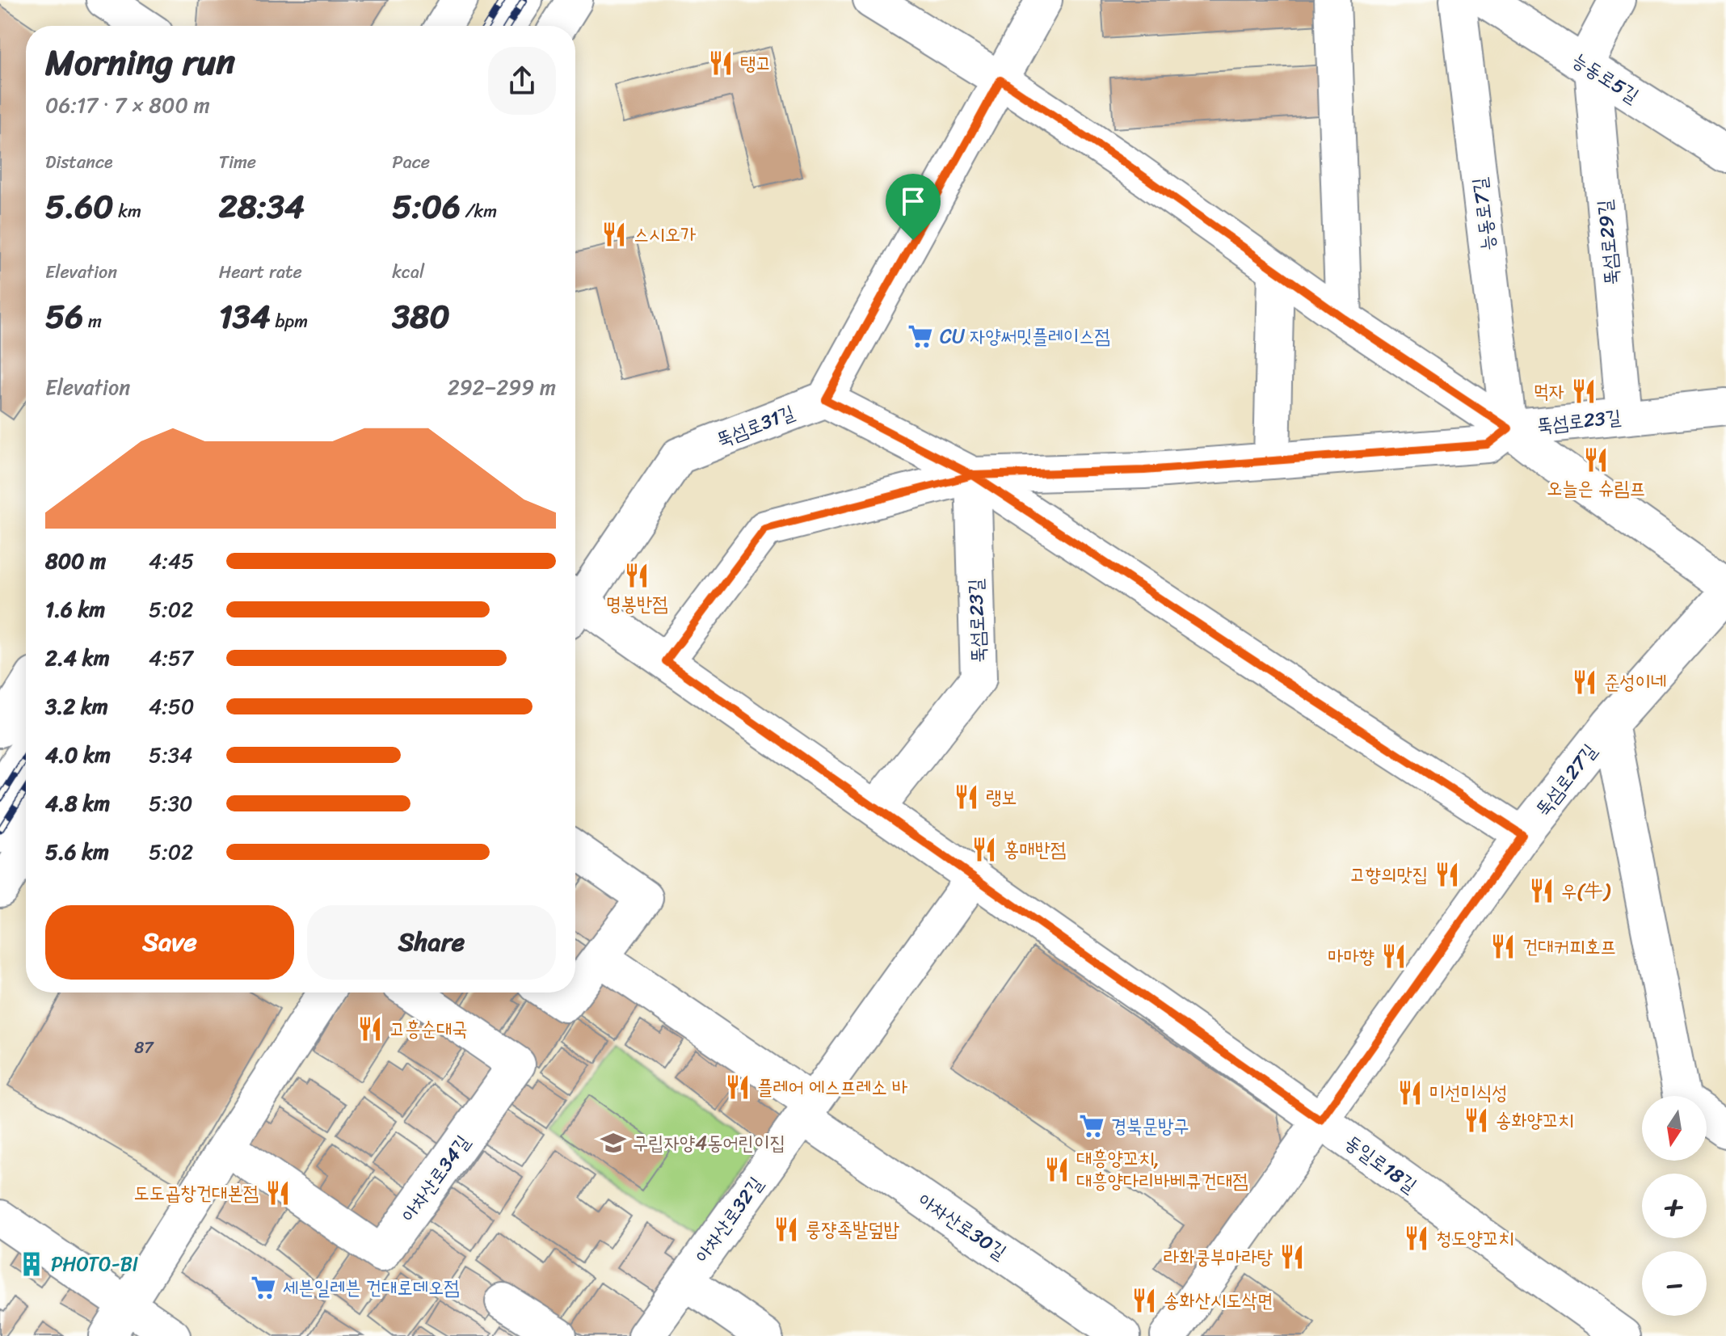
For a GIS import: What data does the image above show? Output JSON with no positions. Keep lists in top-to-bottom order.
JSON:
{
  "streets": {
    "main road": [
      "능동로5길",
      "능동로7길",
      "뚝섬로29길",
      "뚝섬로23길",
      "뚝섬로31길",
      "뚝섬로27길",
      "동일로18길",
      "아차산로34길",
      "아차산로32길",
      "아차산로30길"
    ]
  },
  "crossings": [
    ["능동로5길", "능동로7길"],
    ["능동로5길", "뚝섬로29길"],
    ["능동로7길", "뚝섬로23길"],
    ["뚝섬로29길", "뚝섬로23길"],
    ["뚝섬로23길", "동일로18길"],
    ["뚝섬로27길", "동일로18길"],
    ["동일로18길", "아차산로32길"],
    ["아차산로32길", "아차산로30길"]
  ],
  "places": {
    "restaurant": [
      "탱고",
      "스시오가",
      "먹자",
      "오늘은 슈림프",
      "명봉반점",
      "준성이네",
      "랭보",
      "홍매반점",
      "고향의맛집",
      "우(牛)",
      "건대커피호프",
      "마마향",
      "고흥순대국",
      "플레어 에스프레소 바",
      "미선미식성",
      "송화양꼬치",
      "대흥양꼬치, 대흥양다리바베큐건대점",
      "도도곱창건대본점",
      "룽쟝족발덮밥",
      "청도양꼬치",
      "라화쿵부마라탕",
      "송화산시도삭면"
    ],
    "supermarket": ["CU 자양써밋플레이스점", "경북문방구", "세븐일레븐 건대로데오점"],
    "school or university": ["구립자양4동어린이집"],
    "building": ["PHOTO-BI"]
  },
  "house_numbers": ["87"],
  "north": "bottom",
  "page": {
    "heading": ["Morning run", "06:17 · 7 × 800 m"],
    "stats": [
      ["Distance", "5.60 km"],
      ["Time", "28:34"],
      ["Pace", "5:06 /km"],
      ["Elevation", "56 m"],
      ["Heart rate", "134 bpm"],
      ["kcal", "380"]
    ],
    "chart": ["Elevation", "292–299 m"],
    "list": [
      {
        "name": "800 m",
        "note": "4:45"
      },
      {
        "name": "1.6 km",
        "note": "5:02"
      },
      {
        "name": "2.4 km",
        "note": "4:57"
      },
      {
        "name": "3.2 km",
        "note": "4:50"
      },
      {
        "name": "4.0 km",
        "note": "5:34"
      },
      {
        "name": "4.8 km",
        "note": "5:30"
      },
      {
        "name": "5.6 km",
        "note": "5:02"
      }
    ],
    "buttons": ["Save", "Share"],
    "map_buttons": ["+", "−"]
  }
}
